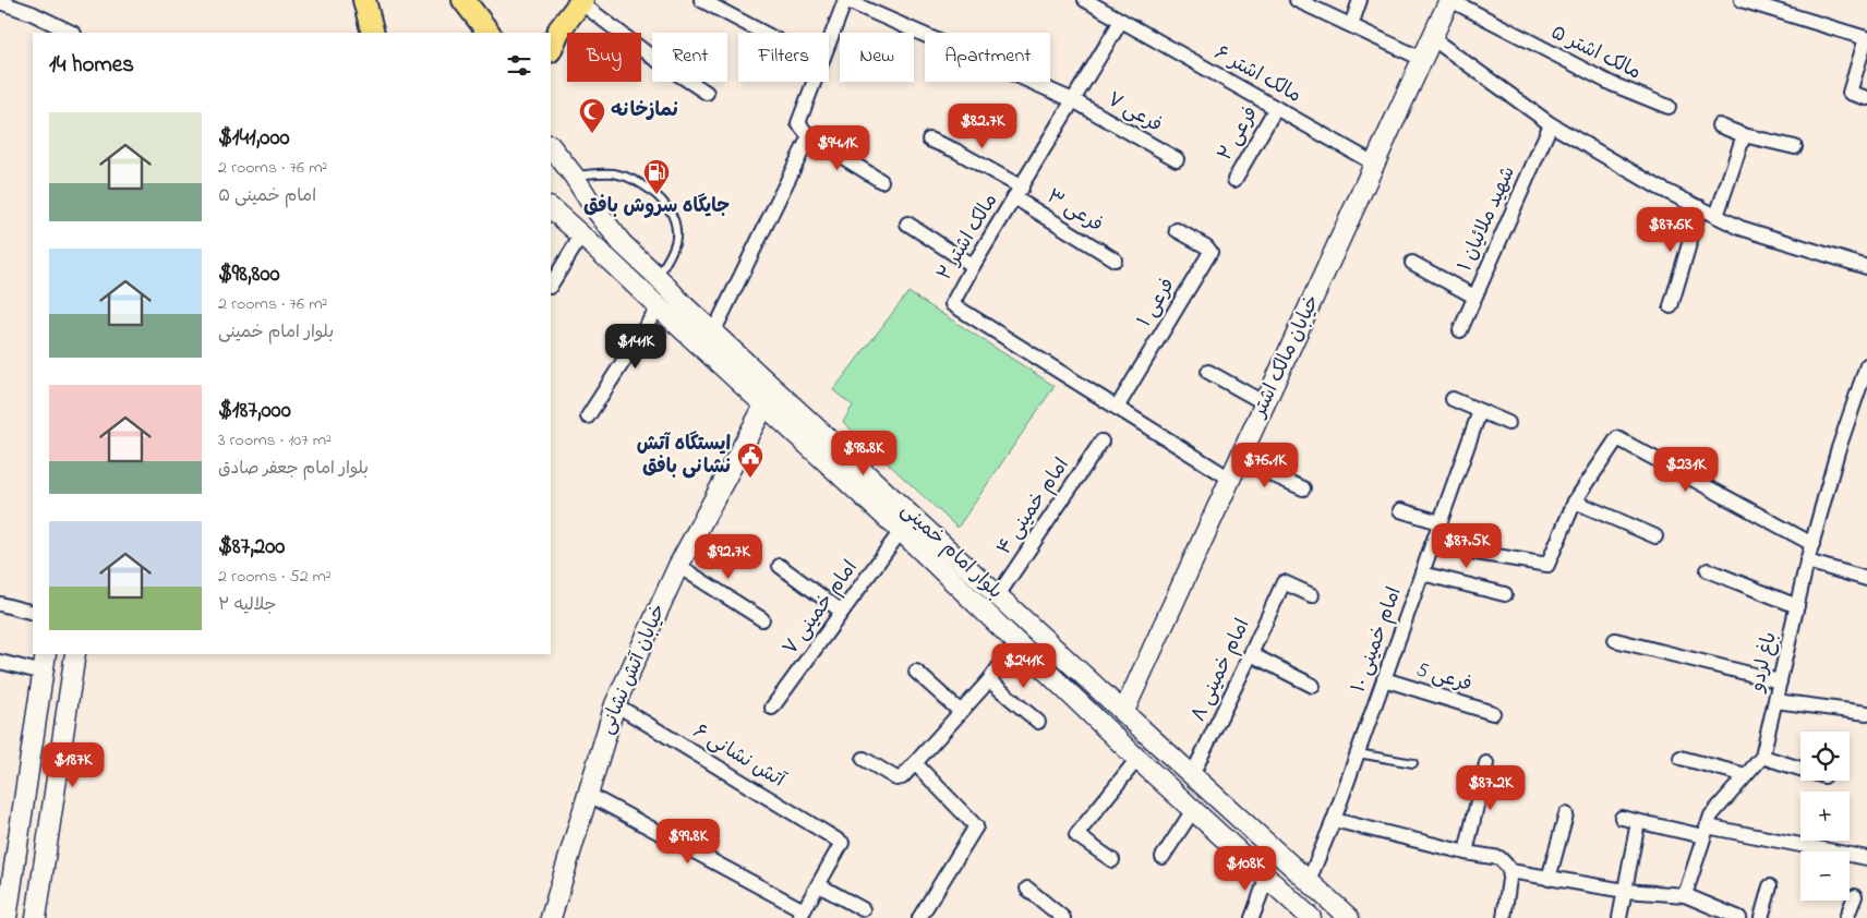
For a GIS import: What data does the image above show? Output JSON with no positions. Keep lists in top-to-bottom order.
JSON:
{
  "streets": {
    "main road": ["خیابان مالک اشتر", "بلوار امام خمینی", "خیابان آتش نشانی"],
    "street": [
      "مالک اشتر ۵",
      "مالک اشتر ۶",
      "فرعی ۷",
      "فرعی ۲",
      "فرعی ۳",
      "شهید ملائیان ۱",
      "مالک اشتر ۲",
      "فرعی ۱",
      "امام خمینی ۴",
      "امام خمینی ۷",
      "امام خمینی ۱۰",
      "باغ لردو",
      "امام خمینی ۸",
      "فرعی 5",
      "آتش نشانی ۶"
    ]
  },
  "crossings": [
    ["مالک اشتر ۵", "خیابان مالک اشتر"],
    ["مالک اشتر ۶", "فرعی ۲"],
    ["مالک اشتر ۶", "مالک اشتر ۲"],
    ["مالک اشتر ۶", "خیابان مالک اشتر"],
    ["فرعی ۷", "مالک اشتر ۲"],
    ["فرعی ۳", "مالک اشتر ۲"],
    ["مالک اشتر ۲", "فرعی ۱"],
    ["مالک اشتر ۲", "خیابان مالک اشتر"],
    ["خیابان مالک اشتر", "بلوار امام خمینی"],
    ["امام خمینی ۴", "بلوار امام خمینی"],
    ["بلوار امام خمینی", "امام خمینی ۷"],
    ["بلوار امام خمینی", "امام خمینی ۱۰"],
    ["بلوار امام خمینی", "خیابان آتش نشانی"],
    ["بلوار امام خمینی", "امام خمینی ۸"],
    ["امام خمینی ۱۰", "فرعی 5"],
    ["خیابان آتش نشانی", "آتش نشانی ۶"]
  ],
  "places": {
    "mosque": ["نمازخانه"],
    "fuel station": ["جایگاه سروش بافق"],
    "public building": ["ایستگاه آتش نشانی بافق"]
  },
  "page": {
    "chip": [
      "Buy",
      "Rent",
      "Filters",
      "New",
      "Apartment"
    ],
    "heading": "14 homes",
    "list": [
      {
        "name": "$141,000",
        "note": "2 rooms · 76 m² · امام خمینی ۵"
      },
      {
        "name": "$98,800",
        "note": "2 rooms · 76 m² · بلوار امام خمینی"
      },
      {
        "name": "$187,000",
        "note": "3 rooms · 107 m² · بلوار امام جعفر صادق"
      },
      {
        "name": "$87,200",
        "note": "2 rooms · 52 m² · جلالیه ۲"
      }
    ],
    "price": [
      "$82.7K",
      "$94.1K",
      "$87.6K",
      "$141K",
      "$98.8K",
      "$76.1K",
      "$231K",
      "$87.5K",
      "$92.7K",
      "$241K",
      "$187K",
      "$87.2K",
      "$99.8K",
      "$108K"
    ],
    "map_buttons": ["+", "−"]
  }
}
